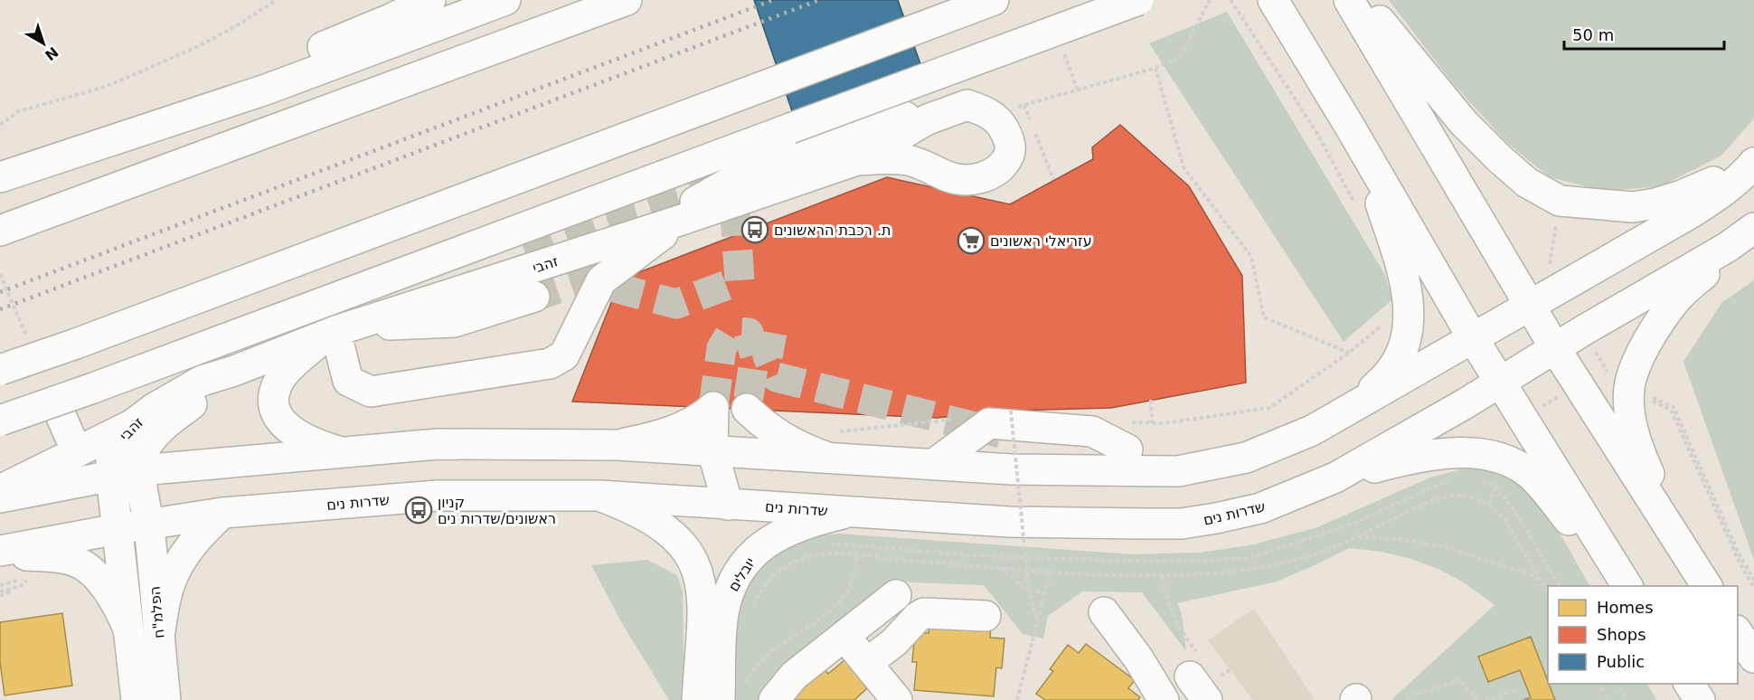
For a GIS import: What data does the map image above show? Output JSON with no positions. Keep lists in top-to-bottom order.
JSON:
{
  "streets": {
    "main road": [
      "זהבי",
      "שדרות נים",
      "יובלים",
      "הפלמ\"ח"
    ]
  },
  "crossings": [
    ["זהבי", "שדרות נים"],
    ["זהבי", "הפלמ\"ח"],
    ["שדרות נים", "יובלים"],
    ["שדרות נים", "הפלמ\"ח"]
  ],
  "places": {
    "bus stop": ["ת. רכבת הראשונים", "קניון ראשונים/שדרות נים"],
    "supermarket": ["עזריאלי ראשונים"]
  },
  "legend": ["Homes", "Shops", "Public"],
  "scale_bar": "50 m",
  "north": "bottom right"
}
